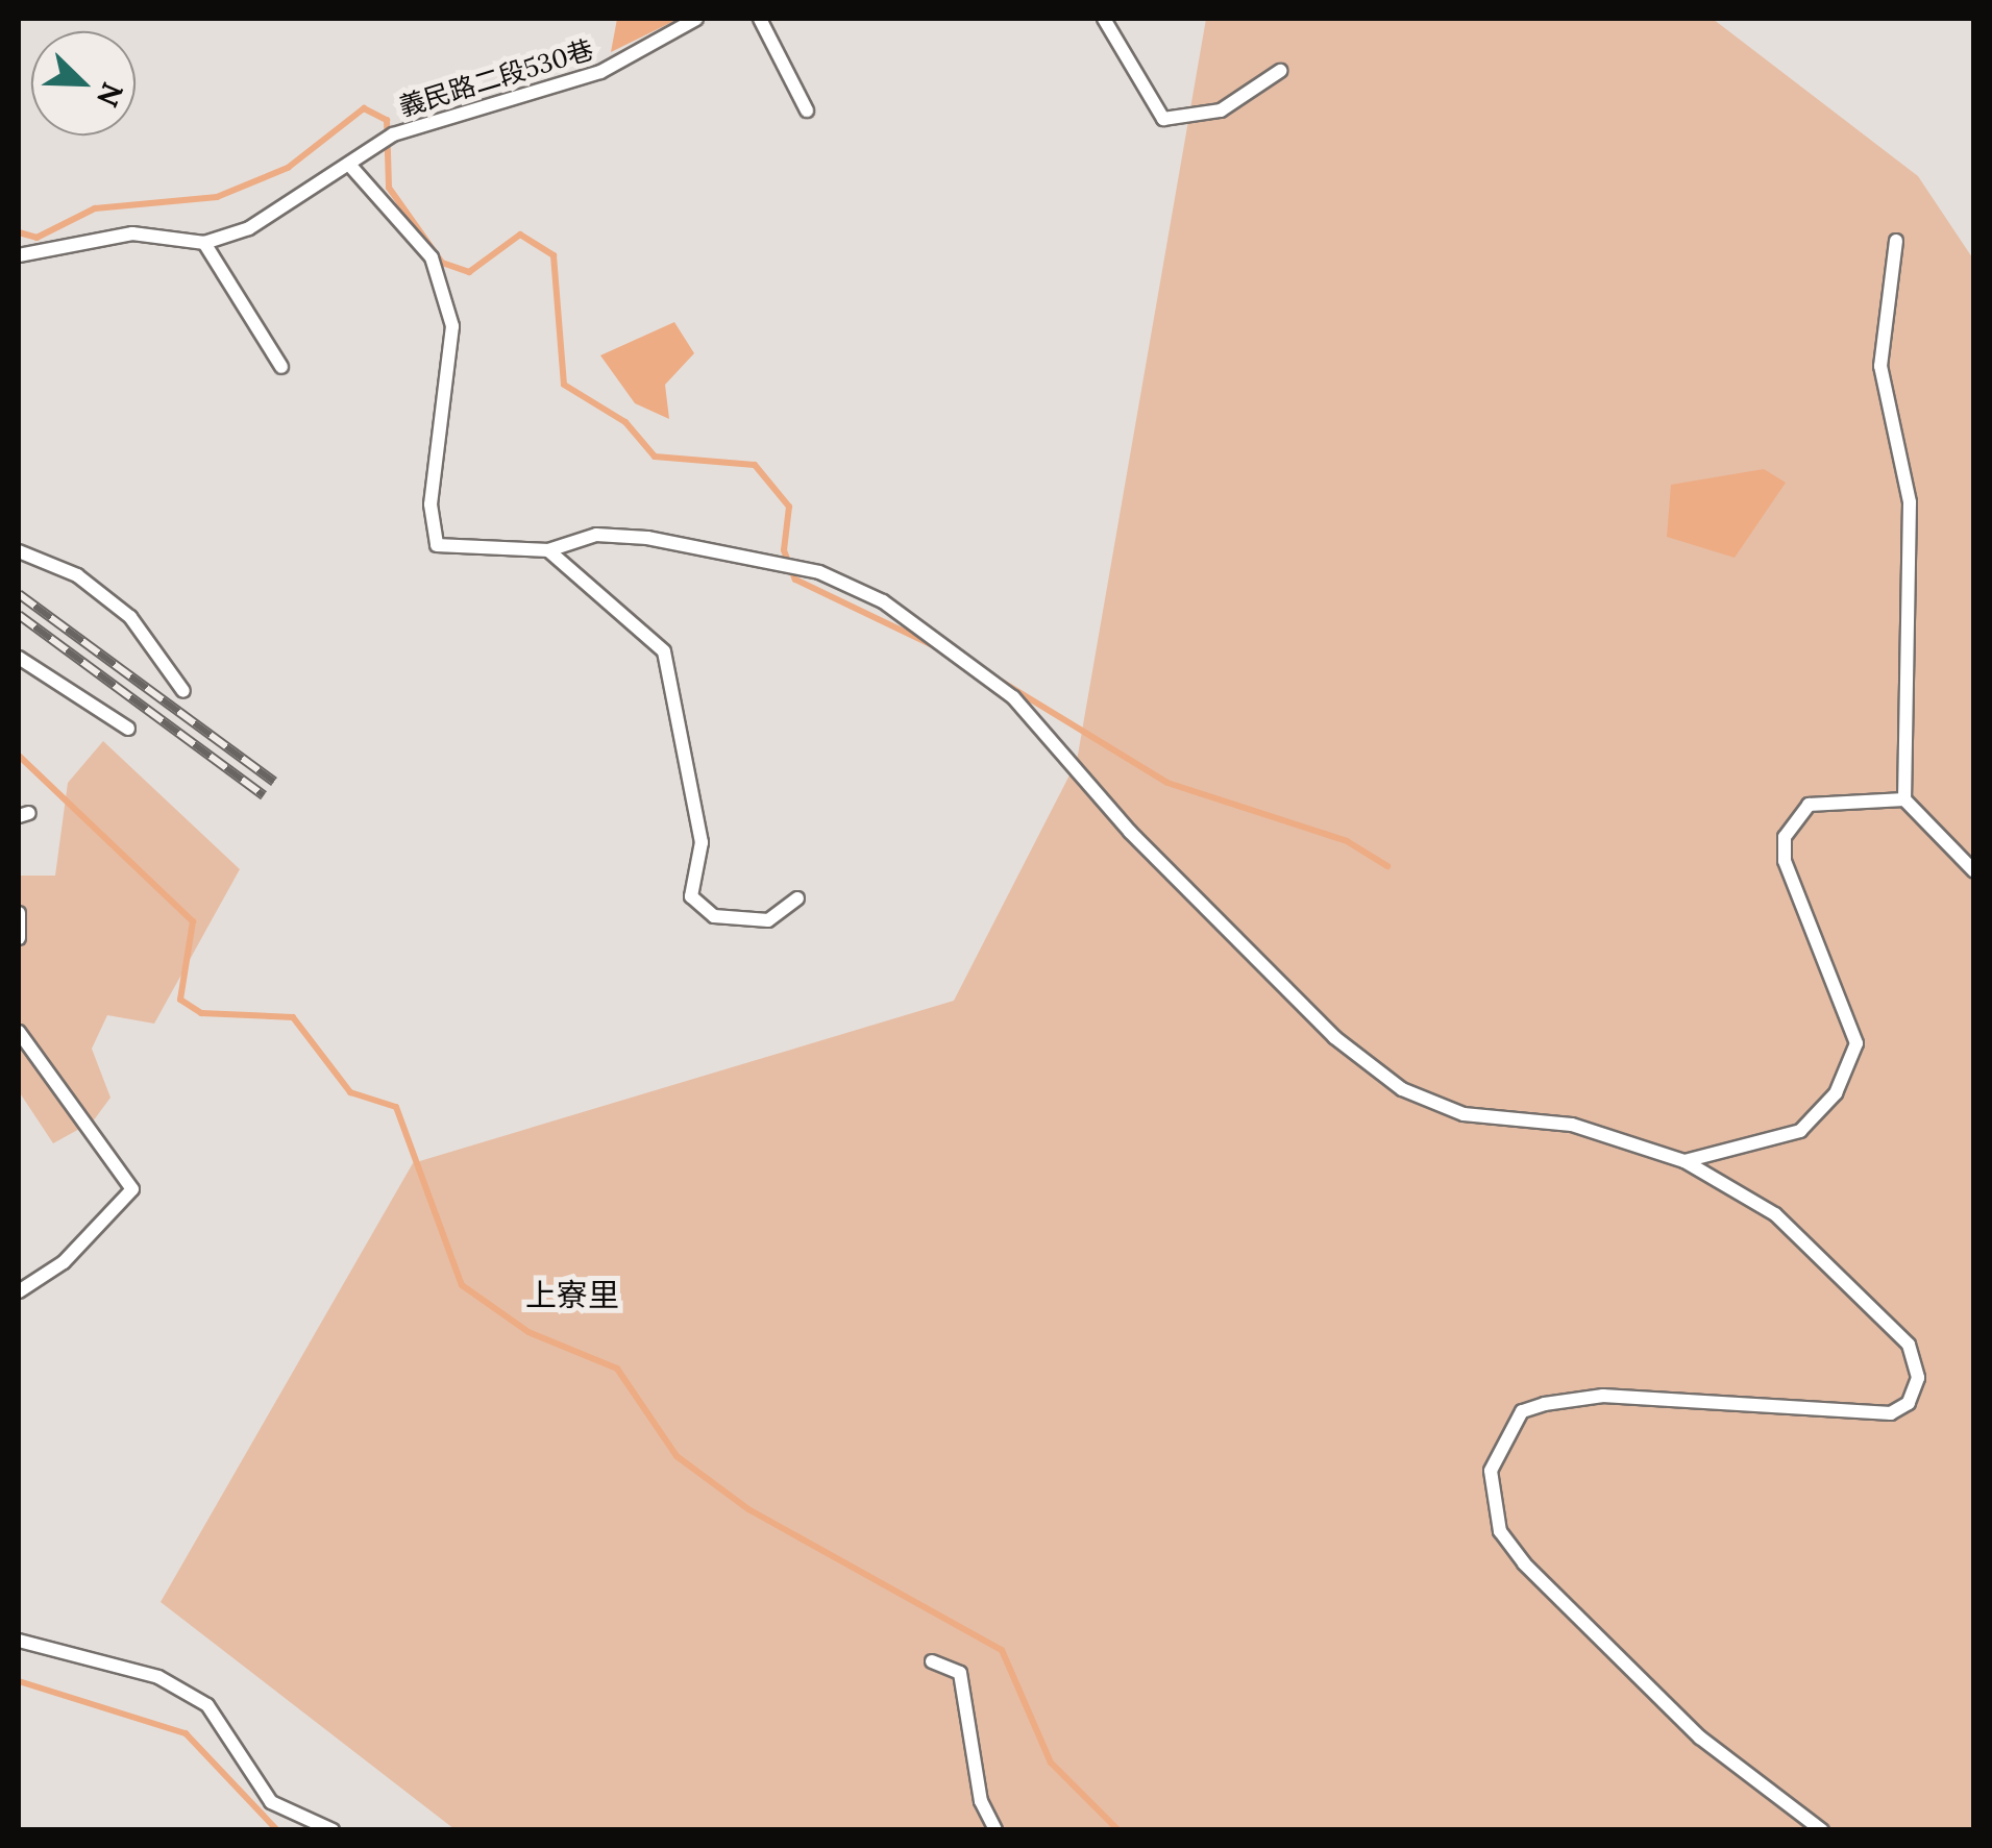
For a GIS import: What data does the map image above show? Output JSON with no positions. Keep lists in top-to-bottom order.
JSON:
{
  "streets": {
    "lane": ["義民路二段530巷"]
  },
  "districts": ["上寮里"],
  "north": "bottom right"
}
